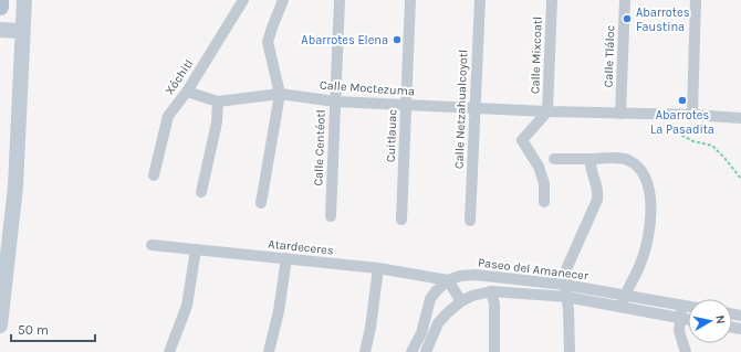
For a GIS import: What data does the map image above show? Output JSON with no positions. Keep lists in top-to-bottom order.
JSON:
{
  "streets": {
    "street": [
      "Calle Mixcoatl",
      "Calle Tláloc",
      "Xóchitl",
      "Calle Moctezuma",
      "Calle Netzahualcoyotl",
      "Cuitlauac",
      "Calle Centéotl",
      "Atardeceres",
      "Paseo del Amanecer"
    ]
  },
  "crossings": [
    ["Calle Mixcoatl", "Calle Moctezuma"],
    ["Calle Tláloc", "Calle Moctezuma"],
    ["Xóchitl", "Calle Moctezuma"],
    ["Calle Moctezuma", "Calle Netzahualcoyotl"],
    ["Calle Moctezuma", "Cuitlauac"],
    ["Calle Moctezuma", "Calle Centéotl"],
    ["Atardeceres", "Paseo del Amanecer"]
  ],
  "places": ["Abarrotes Faustina", "Abarrotes Elena", "Abarrotes La Pasadita"],
  "scale_bar": "50 m",
  "north": "right"
}
